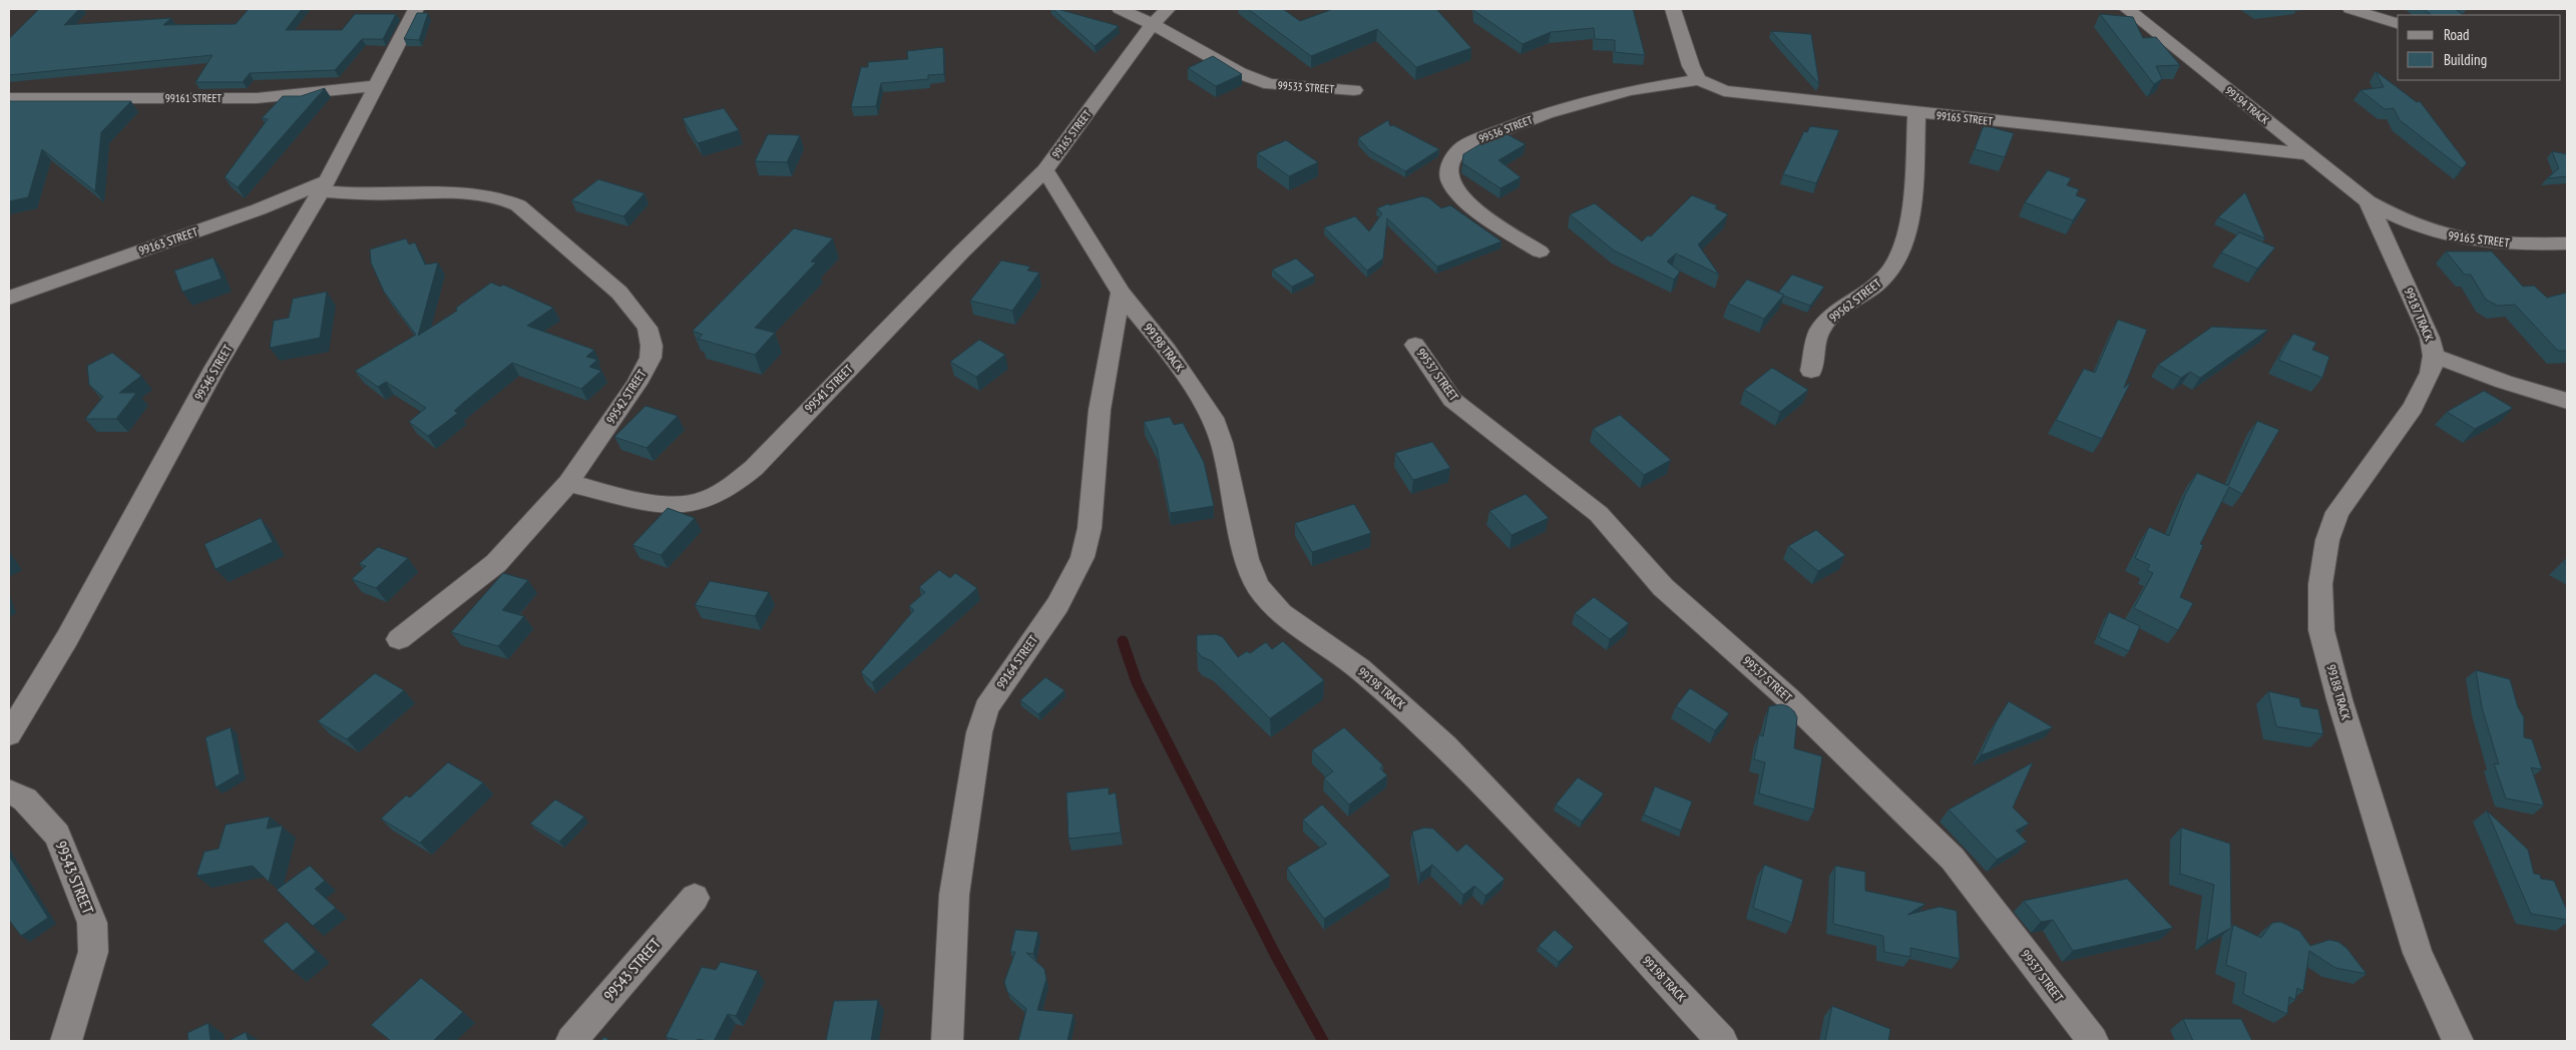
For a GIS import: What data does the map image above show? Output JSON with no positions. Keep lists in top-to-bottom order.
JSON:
{
  "streets": {
    "street": [
      "99533 STREET",
      "99161 STREET",
      "99194 TRACK",
      "99165 STREET",
      "99536 STREET",
      "99163 STREET",
      "99562 STREET",
      "99187 TRACK",
      "99198 TRACK",
      "99546 STREET",
      "99537 STREET",
      "99541 STREET",
      "99542 STREET",
      "99164 STREET",
      "99188 TRACK",
      "99543 STREET"
    ]
  },
  "crossings": [
    ["99533 STREET", "99165 STREET"],
    ["99161 STREET", "99546 STREET"],
    ["99194 TRACK", "99165 STREET"],
    ["99194 TRACK", "99187 TRACK"],
    ["99165 STREET", "99536 STREET"],
    ["99165 STREET", "99562 STREET"],
    ["99165 STREET", "99187 TRACK"],
    ["99165 STREET", "99198 TRACK"],
    ["99165 STREET", "99541 STREET"],
    ["99165 STREET", "99164 STREET"],
    ["99163 STREET", "99546 STREET"],
    ["99163 STREET", "99542 STREET"],
    ["99187 TRACK", "99188 TRACK"],
    ["99198 TRACK", "99164 STREET"],
    ["99546 STREET", "99542 STREET"],
    ["99541 STREET", "99542 STREET"]
  ],
  "legend": ["Road", "Building"]
}
